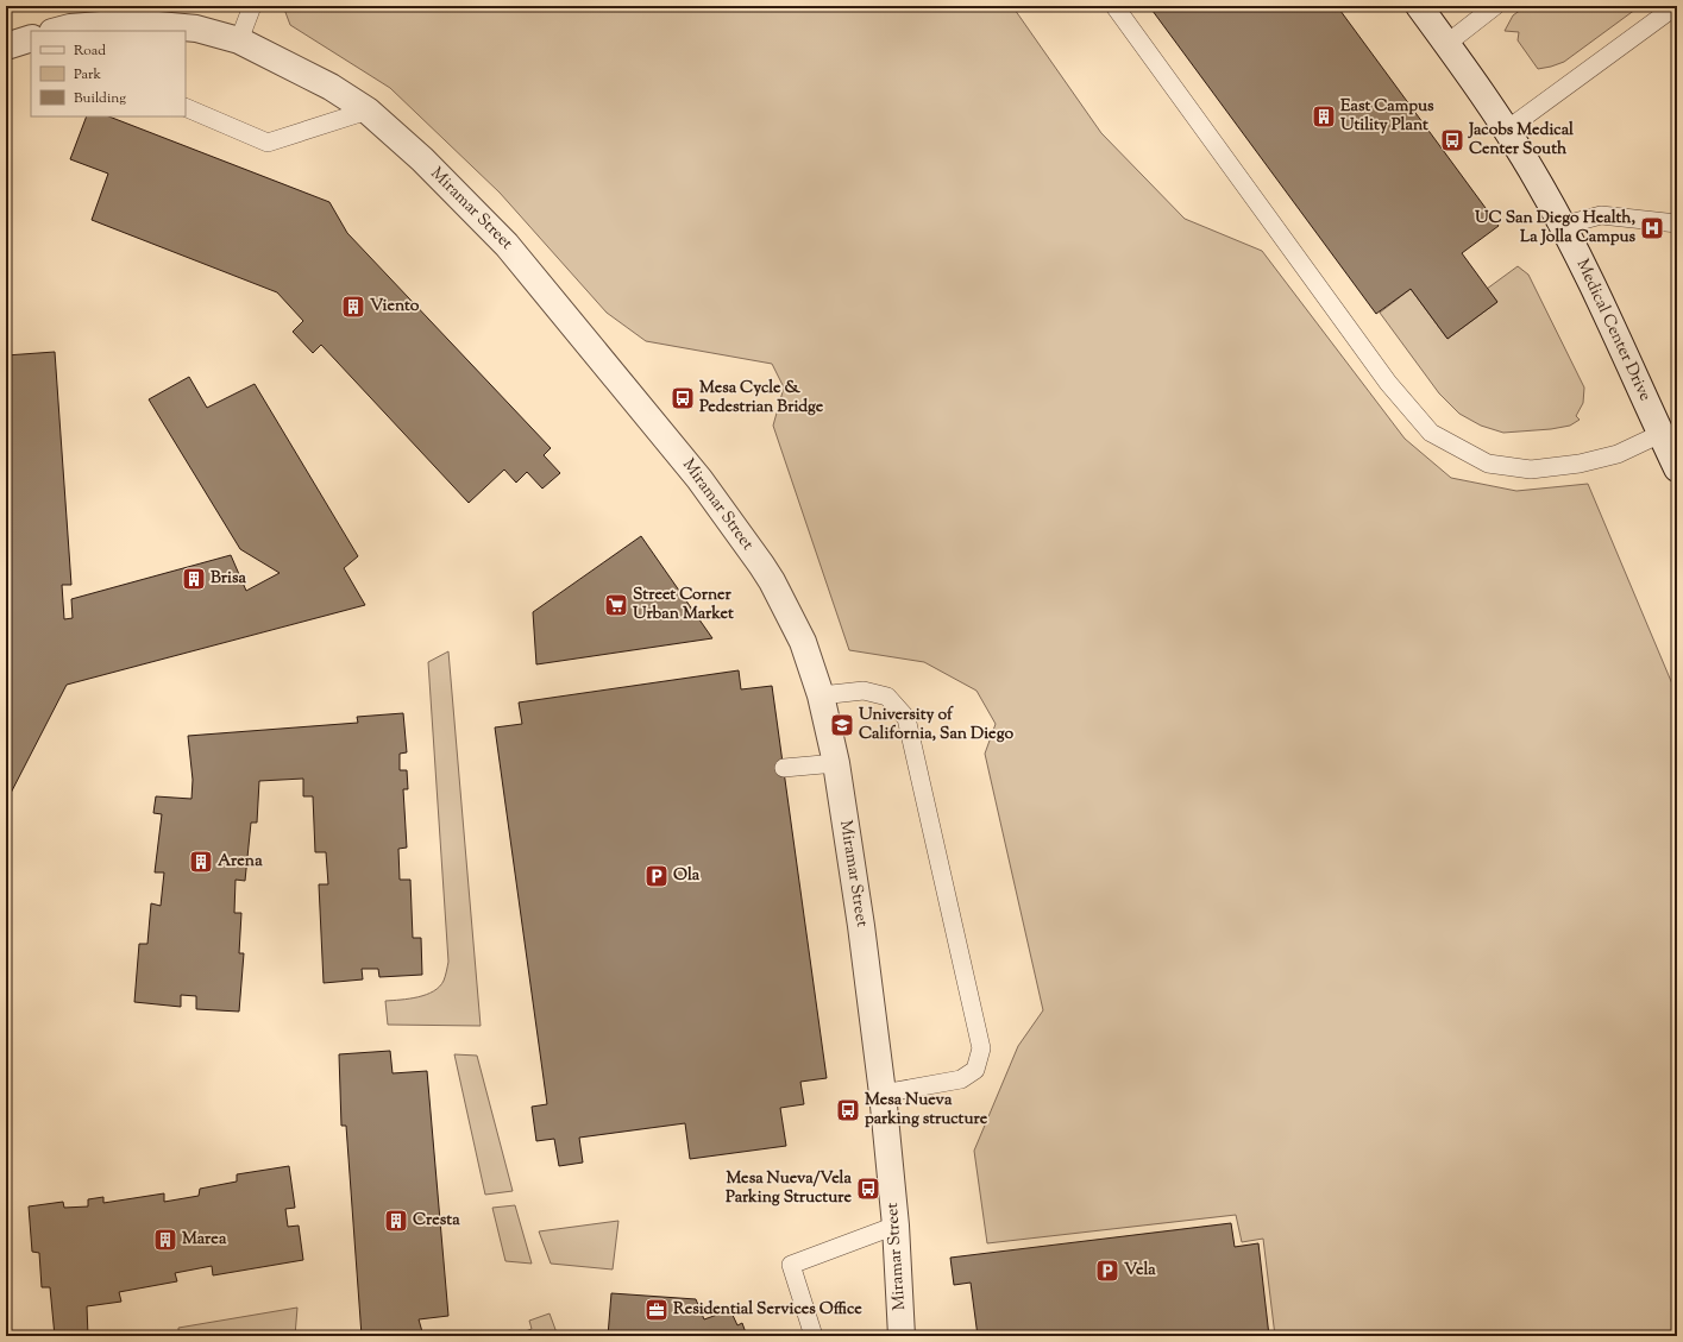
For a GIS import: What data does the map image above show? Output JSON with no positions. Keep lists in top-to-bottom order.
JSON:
{
  "streets": {
    "street": ["Miramar Street", "Medical Center Drive"]
  },
  "places": {
    "building": [
      "East Campus Utility Plant",
      "Viento",
      "Brisa",
      "Arena",
      "Cresta",
      "Marea"
    ],
    "bus stop": [
      "Jacobs Medical Center South",
      "Mesa Cycle & Pedestrian Bridge",
      "Mesa Nueva parking structure",
      "Mesa Nueva/Vela Parking Structure"
    ],
    "hospital": ["UC San Diego Health, La Jolla Campus"],
    "supermarket": ["Street Corner Urban Market"],
    "school or university": ["University of California, San Diego"],
    "parking": ["Ola", "Vela"],
    "office": ["Residential Services Office"]
  },
  "legend": ["Road", "Park", "Building"]
}
